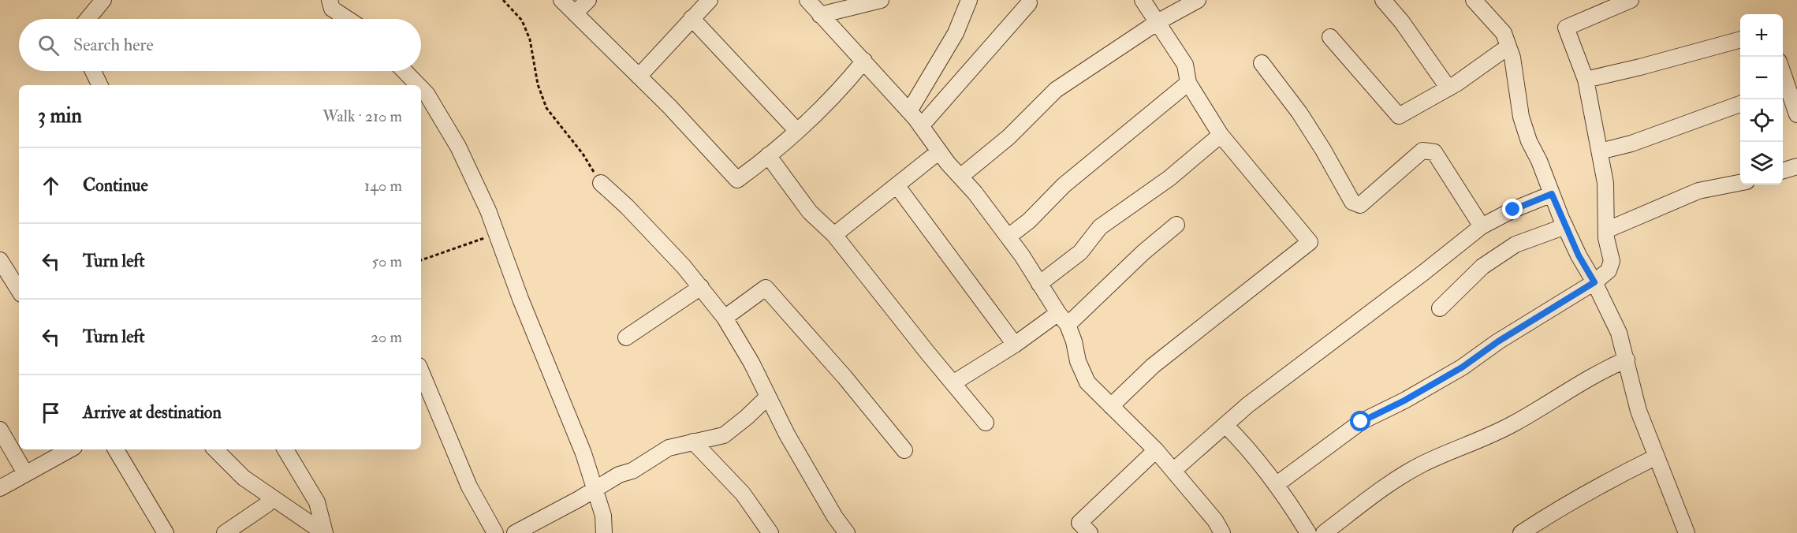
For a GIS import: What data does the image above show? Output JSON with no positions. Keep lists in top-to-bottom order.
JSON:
{
  "page": {
    "map_buttons": ["+", "−"],
    "search": "Search here",
    "heading": ["3 min", "Walk · 210 m"],
    "list": [
      ["Continue", "140 m"],
      ["Turn left", "50 m"],
      ["Turn left", "20 m"],
      "Arrive at destination"
    ]
  }
}
